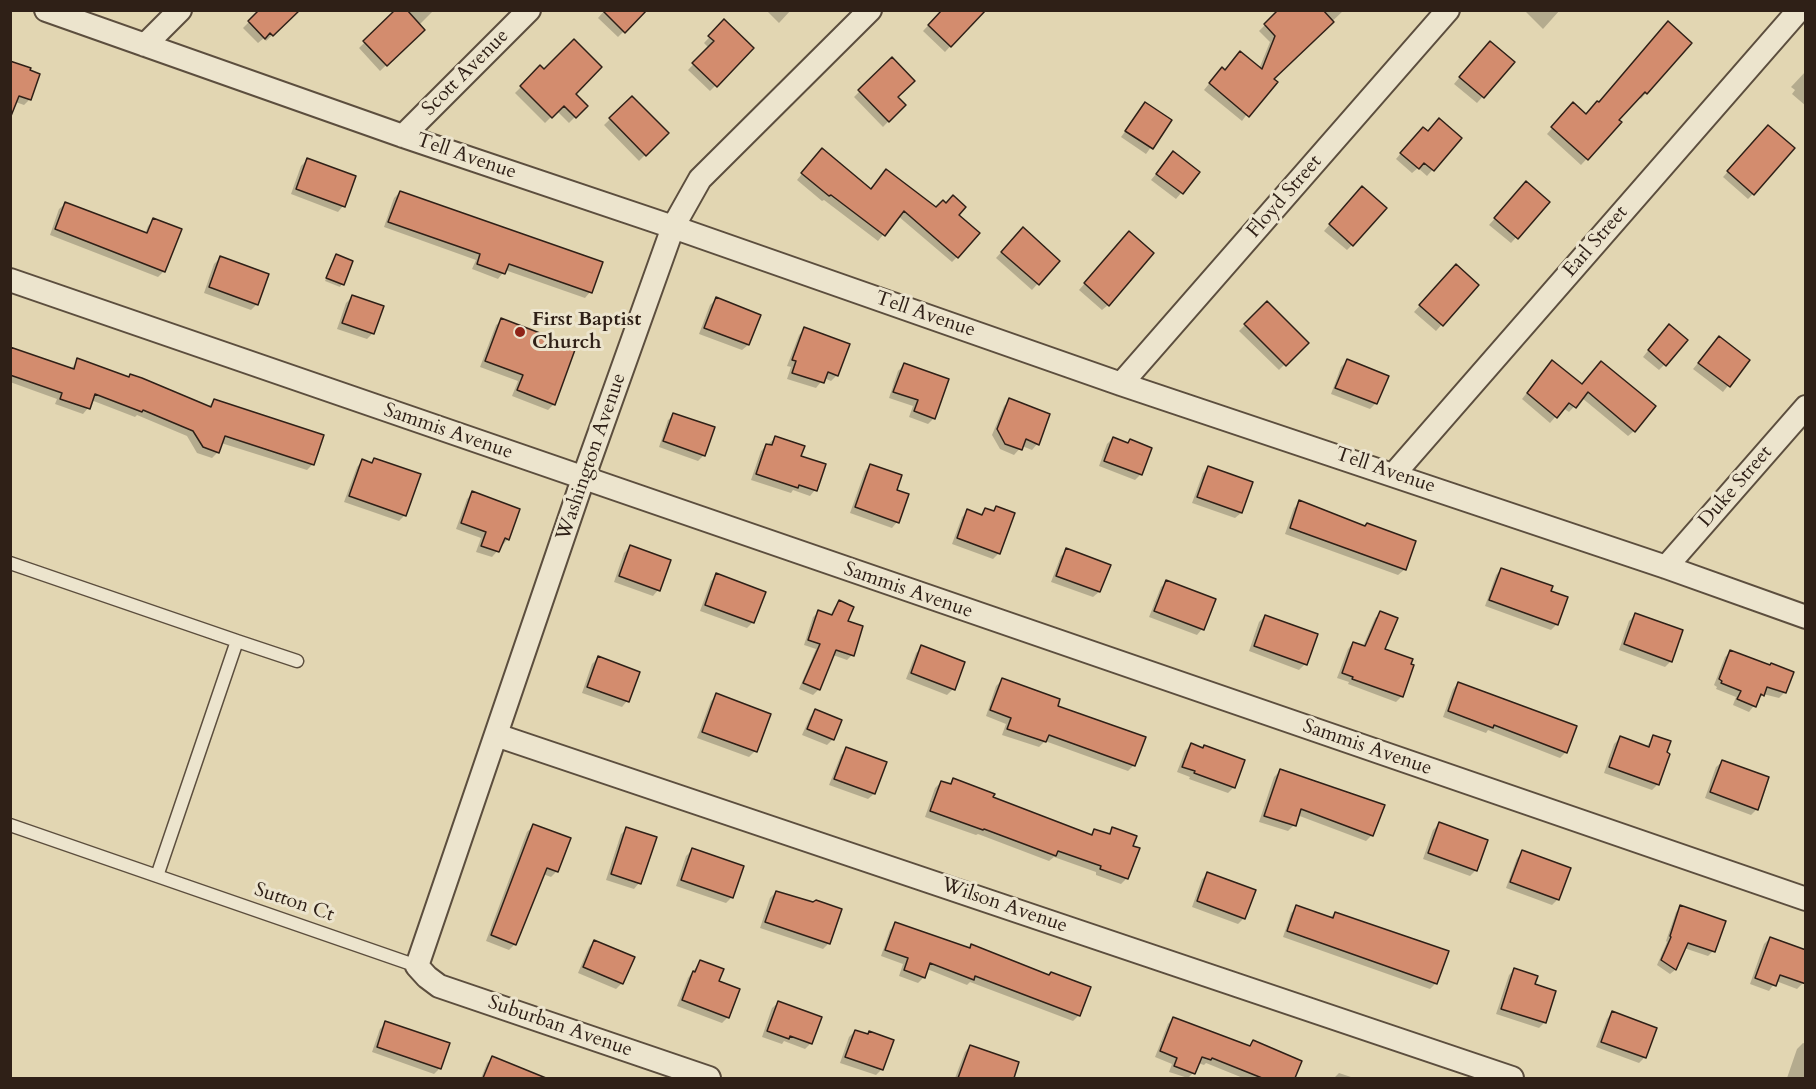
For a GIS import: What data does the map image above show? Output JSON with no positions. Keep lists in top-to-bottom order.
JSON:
{
  "streets": {
    "street": [
      "Scott Avenue",
      "Tell Avenue",
      "Floyd Street",
      "Earl Street",
      "Sammis Avenue",
      "Washington Avenue",
      "Duke Street",
      "Wilson Avenue",
      "Suburban Avenue"
    ],
    "lane": ["Sutton Ct"]
  },
  "crossings": [
    ["Scott Avenue", "Tell Avenue"],
    ["Tell Avenue", "Floyd Street"],
    ["Tell Avenue", "Earl Street"],
    ["Tell Avenue", "Washington Avenue"],
    ["Tell Avenue", "Duke Street"],
    ["Sammis Avenue", "Washington Avenue"],
    ["Washington Avenue", "Sutton Ct"],
    ["Washington Avenue", "Wilson Avenue"],
    ["Washington Avenue", "Suburban Avenue"],
    ["Sutton Ct", "Suburban Avenue"]
  ],
  "places": ["First Baptist Church"]
}
